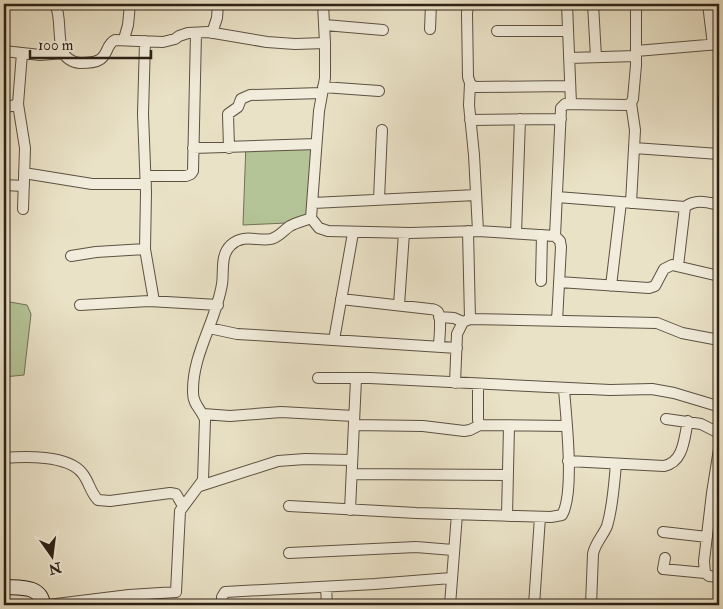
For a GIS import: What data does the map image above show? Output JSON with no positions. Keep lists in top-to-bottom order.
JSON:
{
  "scale_bar": "100 m",
  "north": "bottom"
}
